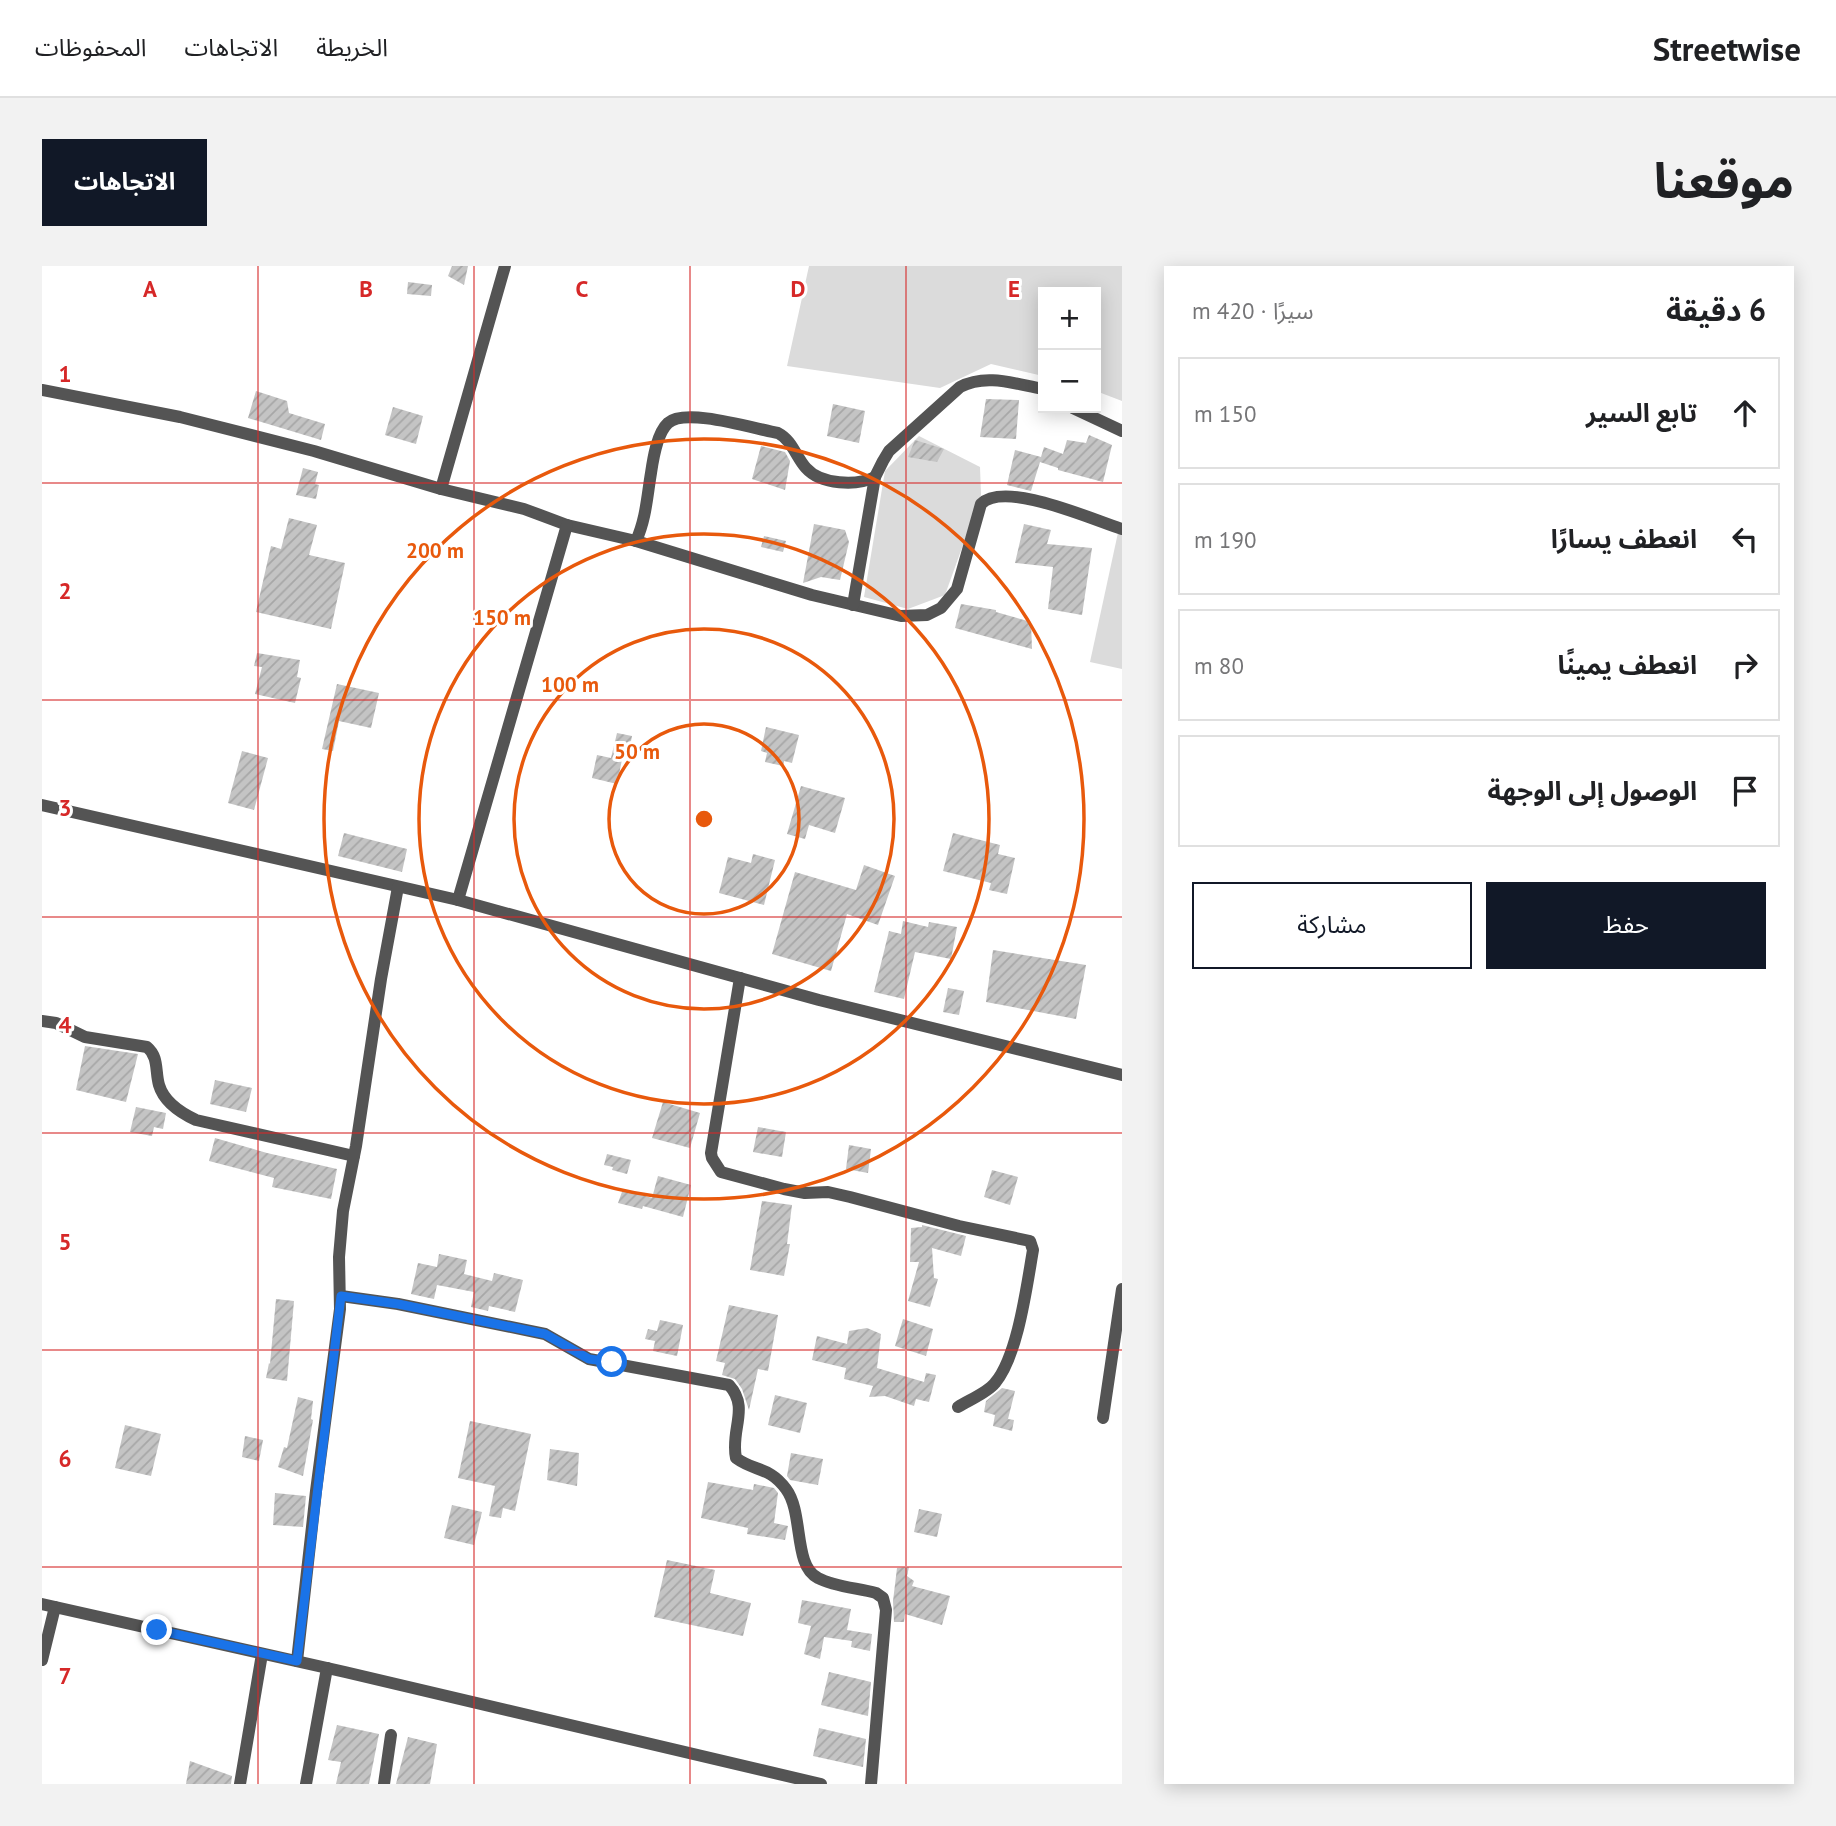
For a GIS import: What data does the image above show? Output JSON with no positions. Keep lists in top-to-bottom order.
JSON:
{
  "page": {
    "header": "Streetwise",
    "nav": ["الخريطة", "الاتجاهات", "المحفوظات"],
    "title": "موقعنا",
    "buttons": [
      "الاتجاهات",
      ["حفظ", "مشاركة"]
    ],
    "heading": ["6 دقيقة", "سيرًا · 420 m"],
    "map_buttons": ["+", "−"],
    "list": [
      ["تابع السير", "150 m"],
      ["انعطف يسارًا", "190 m"],
      ["انعطف يمينًا", "80 m"],
      "الوصول إلى الوجهة"
    ]
  },
  "grid": {
    "columns": [
      "A",
      "B",
      "C",
      "D",
      "E"
    ],
    "rows": [
      "1",
      "2",
      "3",
      "4",
      "5",
      "6",
      "7"
    ]
  },
  "rings": [
    "200 m",
    "150 m",
    "100 m",
    "50 m"
  ]
}
